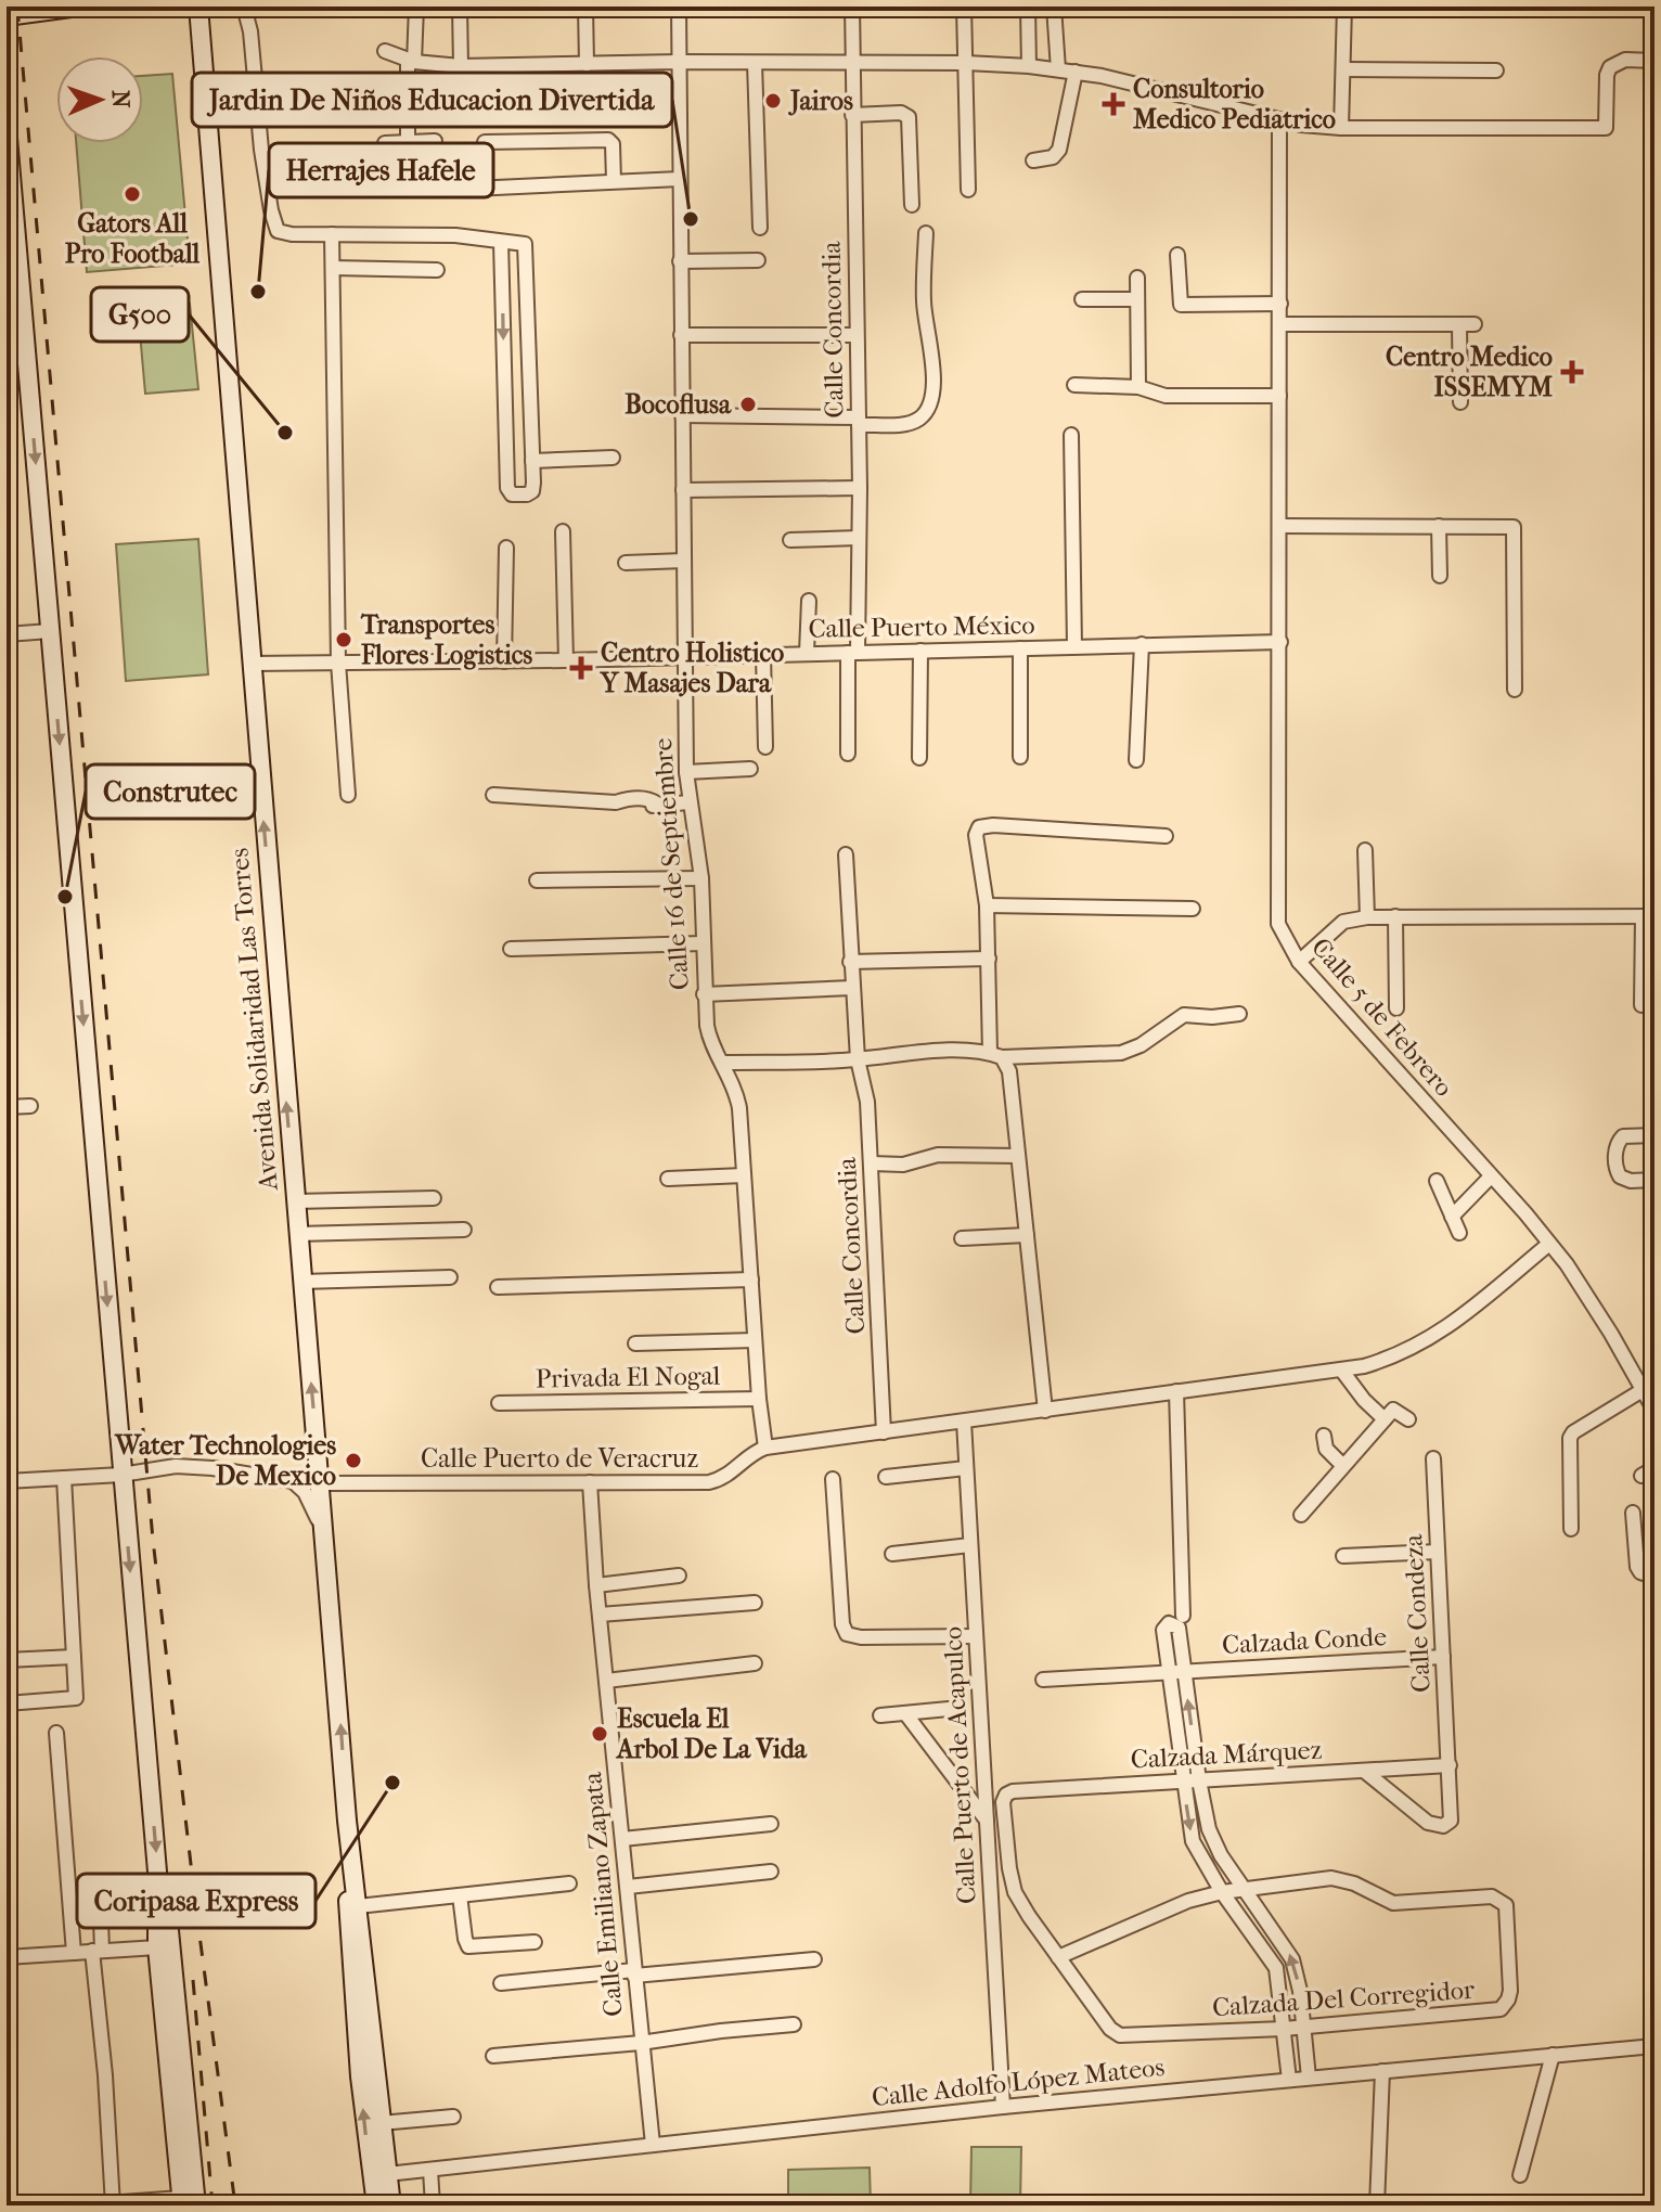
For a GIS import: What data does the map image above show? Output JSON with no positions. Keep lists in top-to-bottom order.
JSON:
{
  "streets": {
    "main road": ["Avenida Solidaridad Las Torres"],
    "street": [
      "Calle Concordia",
      "Calle Puerto México",
      "Calle 16 de Septiembre",
      "Calle 5 de Febrero",
      "Privada El Nogal",
      "Calle Puerto de Veracruz",
      "Calle Condeza",
      "Calzada Conde",
      "Calzada Márquez",
      "Calle Puerto de Acapulco",
      "Calle Emiliano Zapata",
      "Calzada Del Corregidor",
      "Calle Adolfo López Mateos"
    ]
  },
  "crossings": [
    ["Calle Concordia", "Calle Puerto México"],
    ["Calle Concordia", "Calle Puerto de Veracruz"],
    ["Calle Puerto México", "Calle 16 de Septiembre"],
    ["Calle Puerto México", "Calle 5 de Febrero"],
    ["Calle Puerto México", "Avenida Solidaridad Las Torres"],
    ["Calle 16 de Septiembre", "Privada El Nogal"],
    ["Calle 16 de Septiembre", "Calle Puerto de Veracruz"],
    ["Calle 5 de Febrero", "Calle Puerto de Veracruz"],
    ["Avenida Solidaridad Las Torres", "Calle Puerto de Veracruz"],
    ["Avenida Solidaridad Las Torres", "Calle Adolfo López Mateos"],
    ["Calle Puerto de Veracruz", "Calle Puerto de Acapulco"],
    ["Calle Puerto de Veracruz", "Calle Emiliano Zapata"],
    ["Calle Condeza", "Calzada Conde"],
    ["Calle Condeza", "Calzada Márquez"],
    ["Calzada Márquez", "Calzada Del Corregidor"],
    ["Calle Puerto de Acapulco", "Calle Adolfo López Mateos"],
    ["Calle Emiliano Zapata", "Calle Adolfo López Mateos"]
  ],
  "one_way": ["Avenida Solidaridad Las Torres"],
  "places": {
    "other": [
      "Jairos",
      "Gators All Pro Football",
      "Jardin De Niños Educacion Divertida",
      "Herrajes Hafele",
      "Bocoflusa",
      "G500",
      "Transportes Flores Logistics",
      "Construtec",
      "Water Technologies De Mexico",
      "Escuela El Arbol De La Vida",
      "Coripasa Express"
    ],
    "health": ["Consultorio Medico Pediatrico", "Centro Medico ISSEMYM", "Centro Holistico Y Masajes Dara"]
  },
  "north": "right"
}
